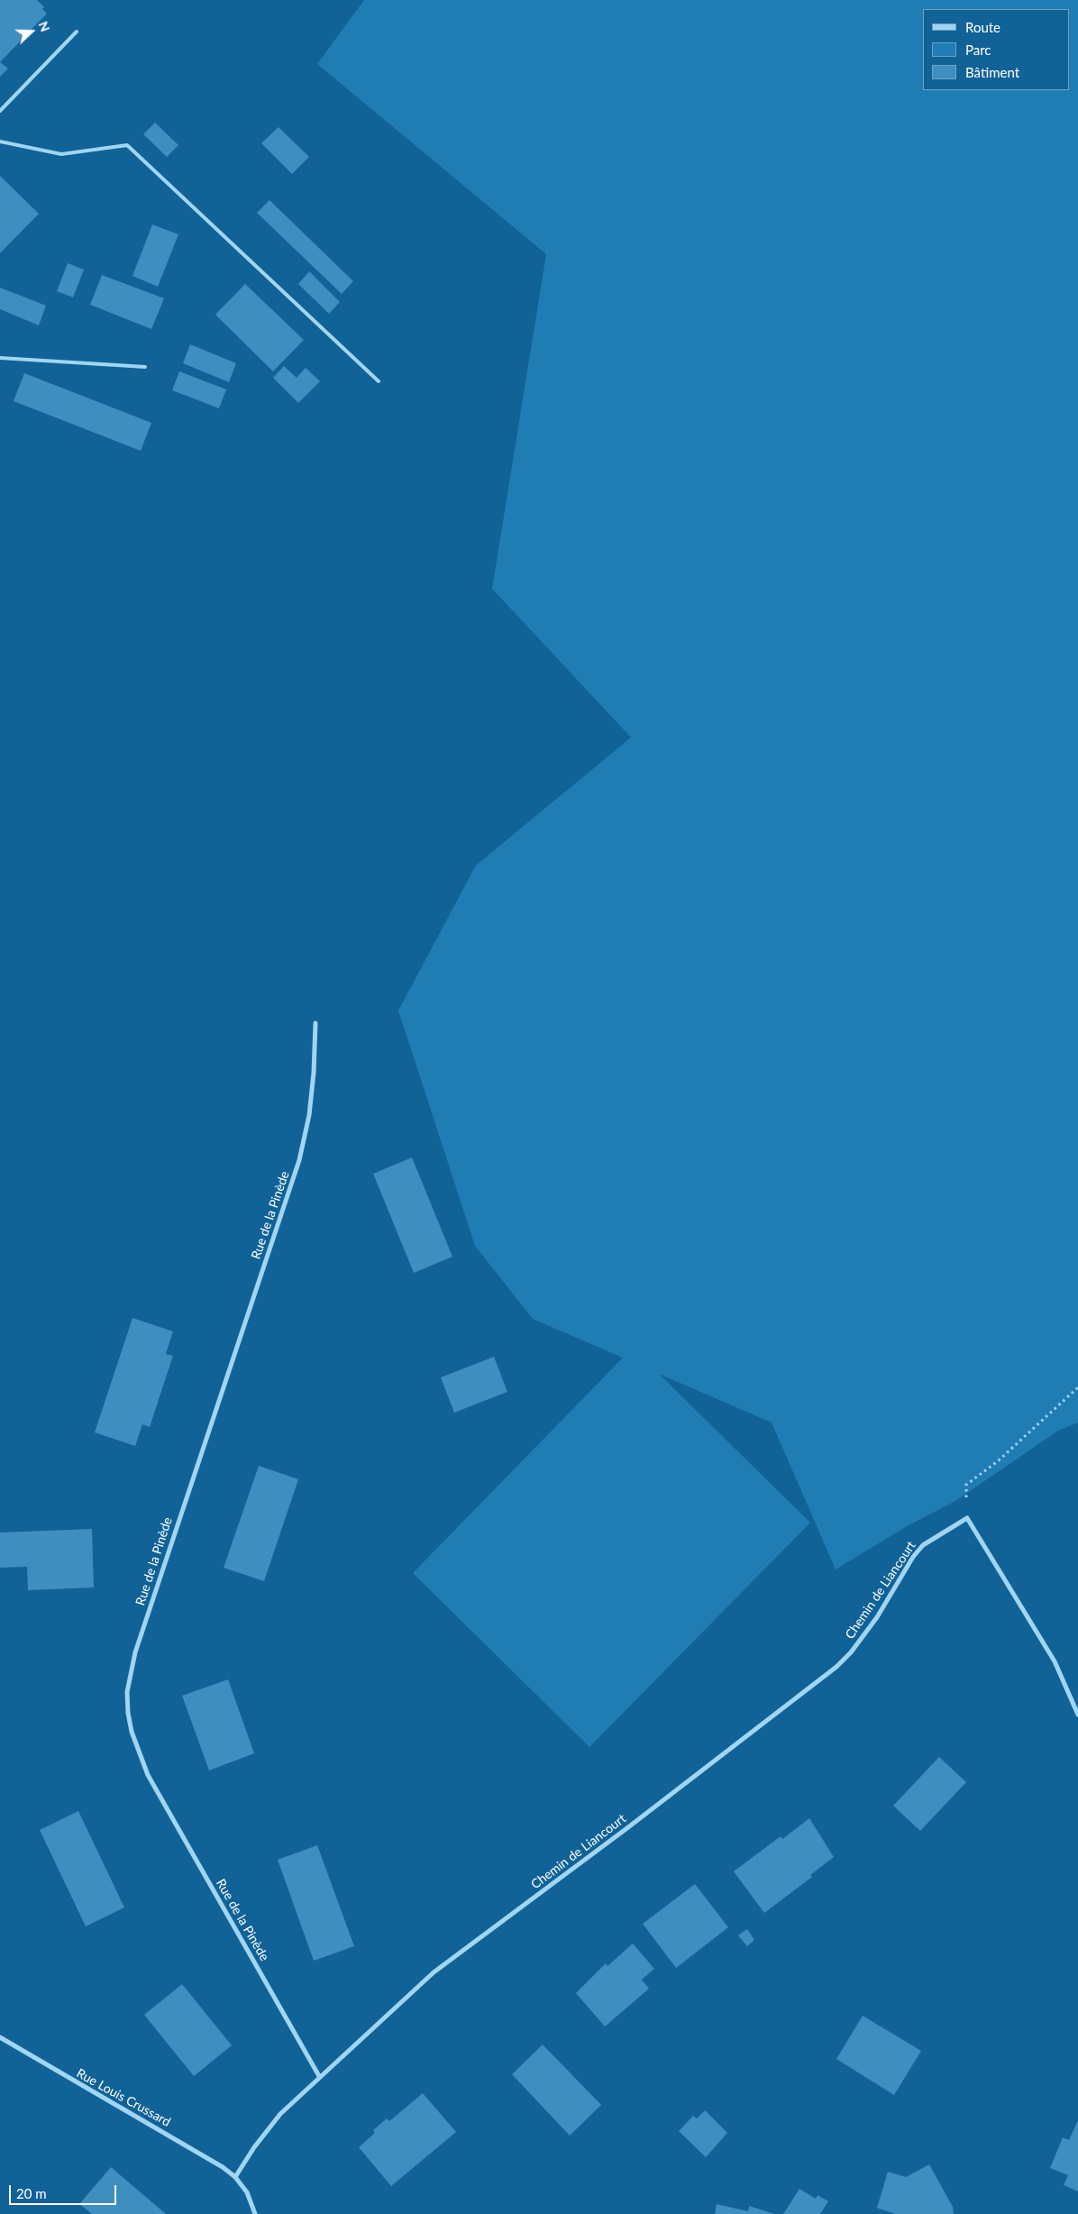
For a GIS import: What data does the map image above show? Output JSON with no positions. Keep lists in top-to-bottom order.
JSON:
{
  "streets": {
    "street": ["Rue de la Pinède", "Chemin de Liancourt", "Rue Louis Crussard"]
  },
  "crossings": [
    ["Rue de la Pinède", "Chemin de Liancourt"],
    ["Chemin de Liancourt", "Rue Louis Crussard"]
  ],
  "legend": ["Route", "Parc", "Bâtiment"],
  "scale_bar": "20 m",
  "north": "right"
}
